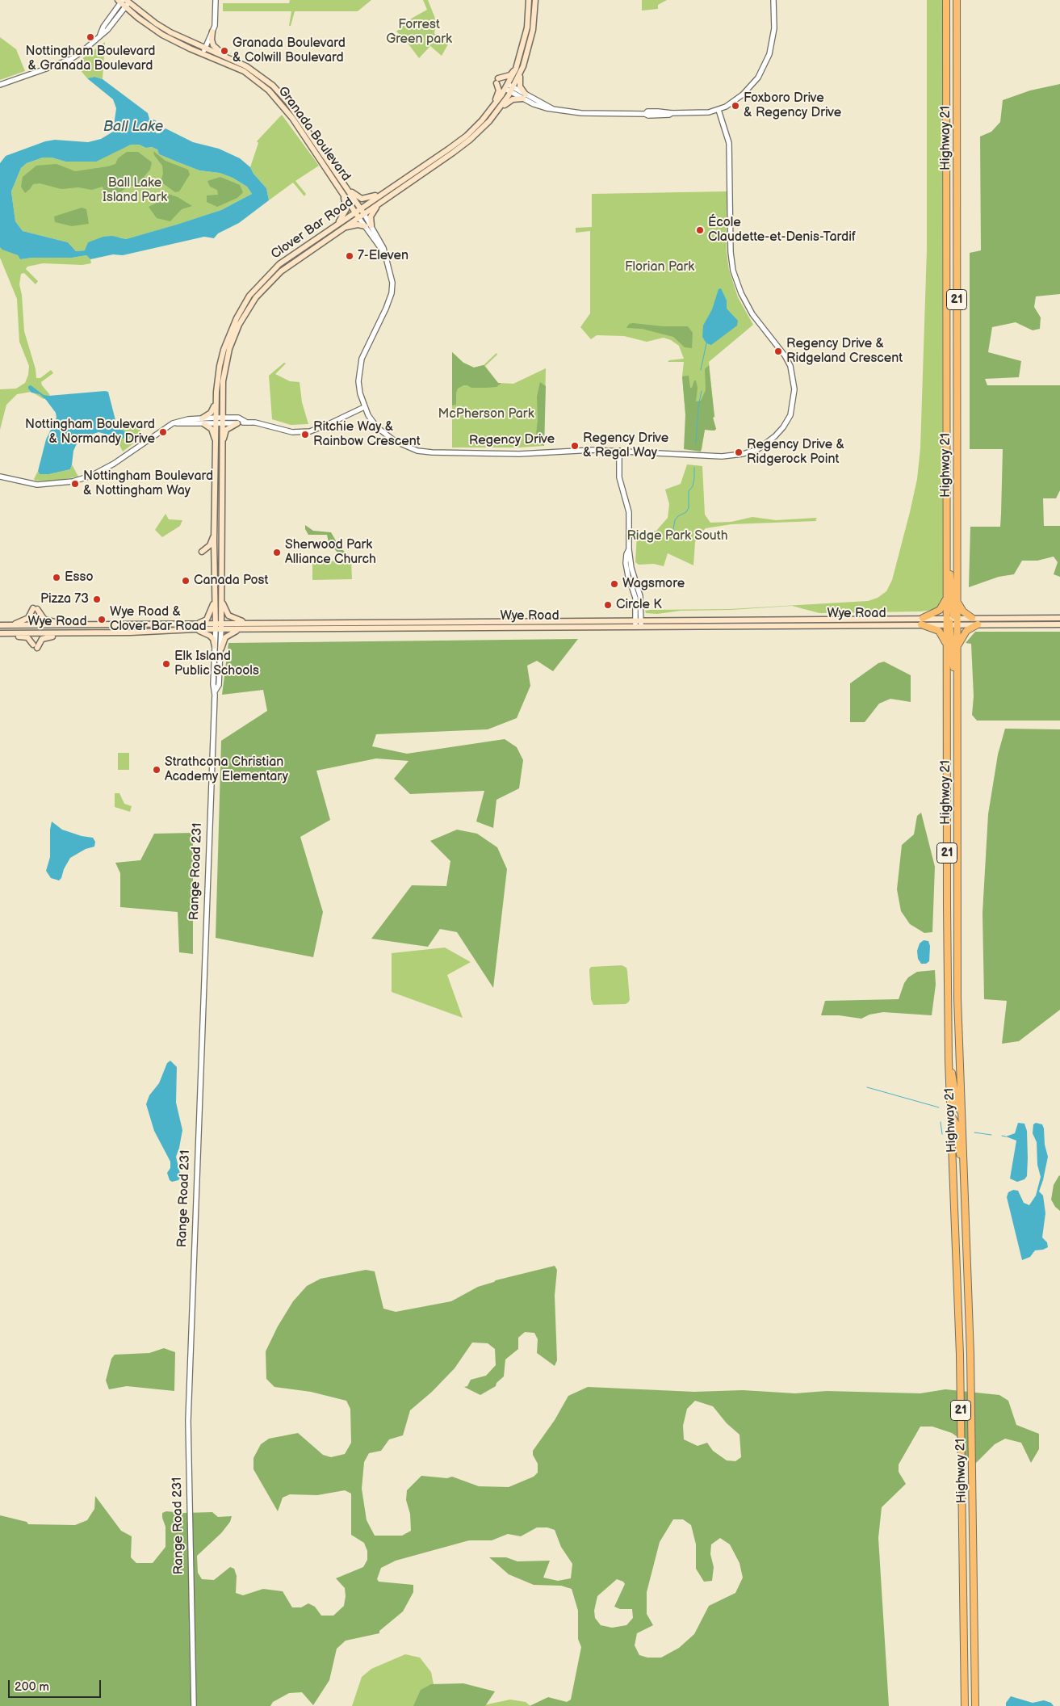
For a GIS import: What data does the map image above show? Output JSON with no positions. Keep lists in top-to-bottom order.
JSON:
{
  "streets": {
    "main road": [
      "Granada Boulevard",
      "Highway 21",
      "Clover Bar Road",
      "21",
      "Wye Road"
    ],
    "street": ["Regency Drive", "Range Road 231"]
  },
  "crossings": [
    ["Granada Boulevard", "Clover Bar Road"],
    ["Granada Boulevard", "Regency Drive"],
    ["Highway 21", "Wye Road"],
    ["Clover Bar Road", "Regency Drive"],
    ["Clover Bar Road", "Wye Road"],
    ["Clover Bar Road", "Range Road 231"],
    ["Wye Road", "Range Road 231"]
  ],
  "water": ["Ball Lake"],
  "parks": [
    "Forrest Green park",
    "Ball Lake Island Park",
    "Florian Park",
    "McPherson Park",
    "Ridge Park South"
  ],
  "places": [
    "Nottingham Boulevard & Granada Boulevard",
    "Granada Boulevard & Colwill Boulevard",
    "Foxboro Drive & Regency Drive",
    "École Claudette-et-Denis-Tardif",
    "7-Eleven",
    "Regency Drive & Ridgeland Crescent",
    "Nottingham Boulevard & Normandy Drive",
    "Ritchie Way & Rainbow Crescent",
    "Regency Drive & Regal Way",
    "Regency Drive & Ridgerock Point",
    "Nottingham Boulevard & Nottingham Way",
    "Sherwood Park Alliance Church",
    "Esso",
    "Canada Post",
    "Wagsmore",
    "Pizza 73",
    "Circle K",
    "Wye Road & Clover Bar Road",
    "Elk Island Public Schools",
    "Strathcona Christian Academy Elementary"
  ],
  "scale_bar": "200 m"
}
